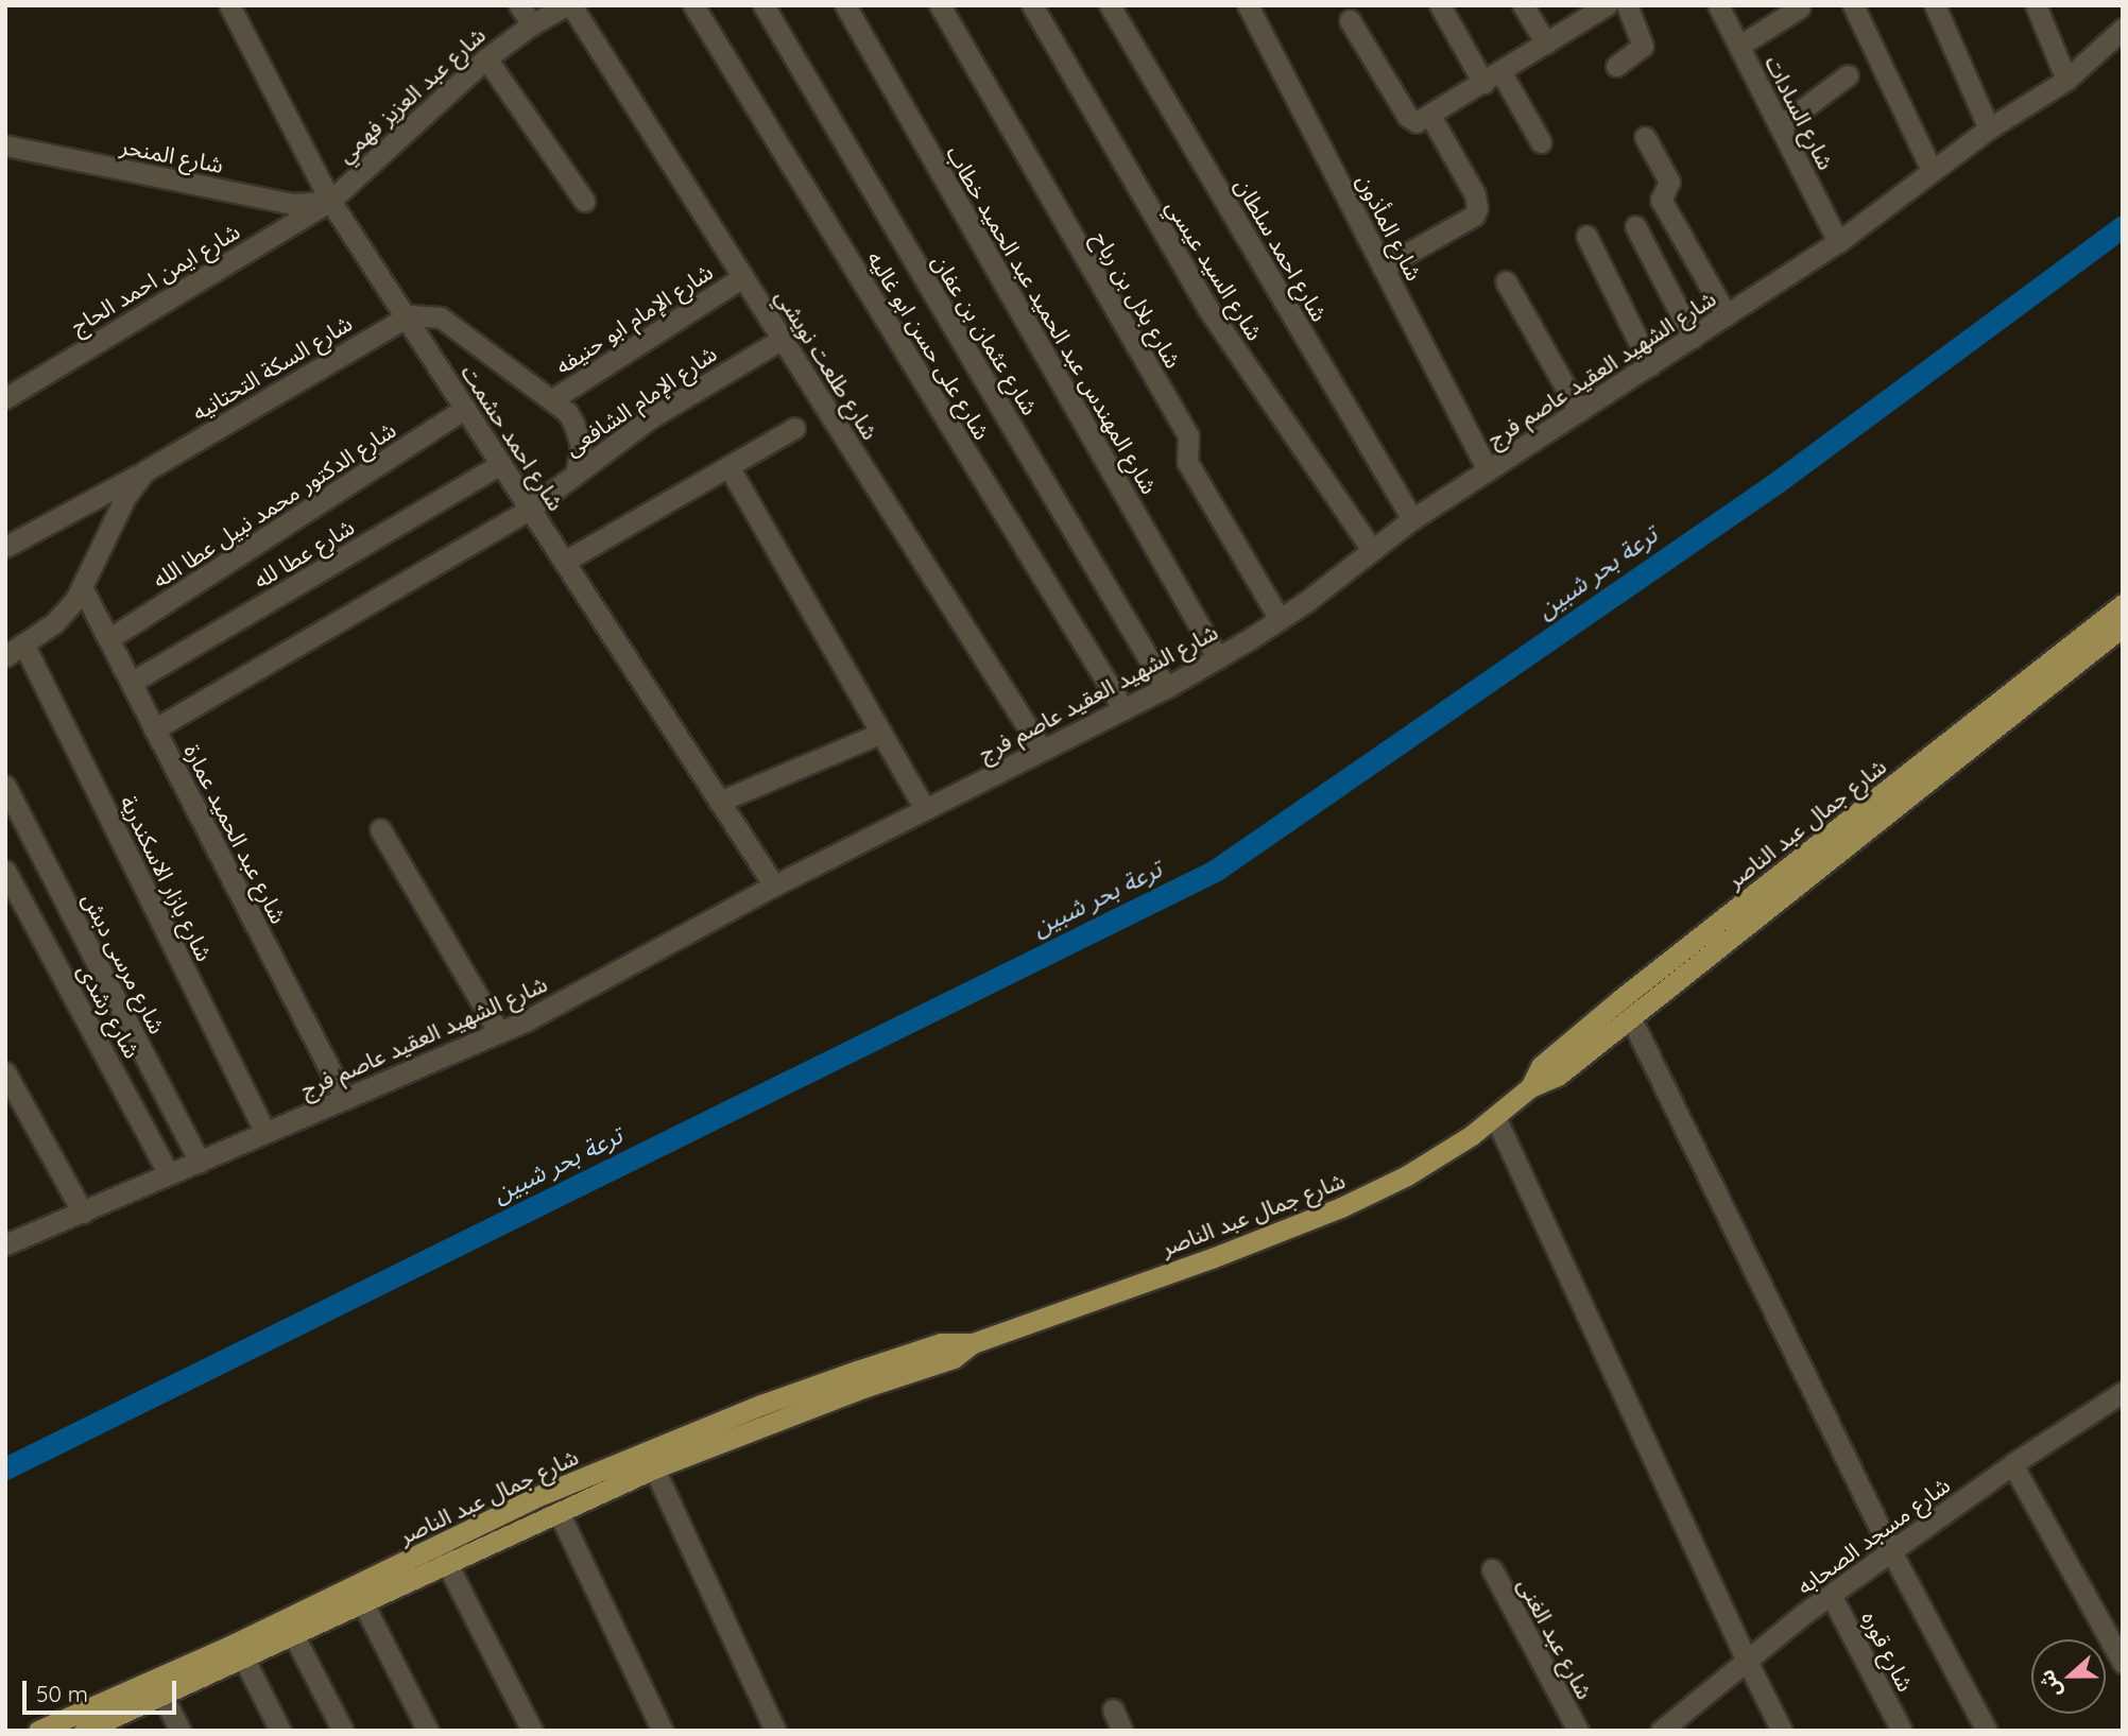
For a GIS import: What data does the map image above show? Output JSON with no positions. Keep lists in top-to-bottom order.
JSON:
{
  "streets": {
    "main road": ["شارع جمال عبد الناصر"],
    "street": [
      "شارع عبد العزيز فهمي",
      "شارع السادات",
      "شارع المنحر",
      "شارع المأذون",
      "شارع احمد سلطان",
      "شارع السيد عيسي",
      "شارع ايمن احمد الحاج",
      "شارع بلال بن رباح",
      "شارع الإمام ابو حنيفه",
      "شارع المهندس عبد الحميد عبد الحميد خطاب",
      "شارع عثمان بن عفان",
      "شارع على حسن ابو غاليه",
      "شارع طلعت نويشي",
      "شارع السكة التحتانيه",
      "شارع الشهيد العقيد عاصم فرج",
      "شارع الإمام الشافعى",
      "شارع احمد حشمت",
      "شارع الدكتور محمد نبيل عطا الله",
      "شارع عطا لله",
      "شارع عبد الحميد عمارة",
      "شارع بازار الاسكندرية",
      "شارع مرسى دبش",
      "شارع رشدى",
      "شارع مسجد الصحابه",
      "شارع عبد الغنى",
      "شارع قوره"
    ]
  },
  "crossings": [
    ["شارع عبد العزيز فهمي", "شارع المنحر"],
    ["شارع عبد العزيز فهمي", "شارع ايمن احمد الحاج"],
    ["شارع عبد العزيز فهمي", "شارع احمد حشمت"],
    ["شارع السادات", "شارع الشهيد العقيد عاصم فرج"],
    ["شارع المنحر", "شارع ايمن احمد الحاج"],
    ["شارع المنحر", "شارع احمد حشمت"],
    ["شارع المأذون", "شارع الشهيد العقيد عاصم فرج"],
    ["شارع احمد سلطان", "شارع الشهيد العقيد عاصم فرج"],
    ["شارع السيد عيسي", "شارع الشهيد العقيد عاصم فرج"],
    ["شارع ايمن احمد الحاج", "شارع احمد حشمت"],
    ["شارع بلال بن رباح", "شارع الشهيد العقيد عاصم فرج"],
    ["شارع الإمام ابو حنيفه", "شارع طلعت نويشي"],
    ["شارع المهندس عبد الحميد عبد الحميد خطاب", "شارع الشهيد العقيد عاصم فرج"],
    ["شارع عثمان بن عفان", "شارع الشهيد العقيد عاصم فرج"],
    ["شارع على حسن ابو غاليه", "شارع الشهيد العقيد عاصم فرج"],
    ["شارع طلعت نويشي", "شارع الشهيد العقيد عاصم فرج"],
    ["شارع طلعت نويشي", "شارع الإمام الشافعى"],
    ["شارع السكة التحتانيه", "شارع احمد حشمت"],
    ["شارع السكة التحتانيه", "شارع عبد الحميد عمارة"],
    ["شارع السكة التحتانيه", "شارع بازار الاسكندرية"],
    ["شارع الشهيد العقيد عاصم فرج", "شارع احمد حشمت"],
    ["شارع الشهيد العقيد عاصم فرج", "شارع عبد الحميد عمارة"],
    ["شارع الشهيد العقيد عاصم فرج", "شارع بازار الاسكندرية"],
    ["شارع الشهيد العقيد عاصم فرج", "شارع مرسى دبش"],
    ["شارع الشهيد العقيد عاصم فرج", "شارع رشدى"],
    ["شارع الإمام الشافعى", "شارع احمد حشمت"],
    ["شارع الإمام الشافعى", "شارع عبد الحميد عمارة"],
    ["شارع احمد حشمت", "شارع الدكتور محمد نبيل عطا الله"],
    ["شارع احمد حشمت", "شارع عطا لله"],
    ["شارع الدكتور محمد نبيل عطا الله", "شارع عبد الحميد عمارة"],
    ["شارع عطا لله", "شارع عبد الحميد عمارة"],
    ["شارع مسجد الصحابه", "شارع قوره"]
  ],
  "water": ["ترعة بحر شبين"],
  "scale_bar": "50 m",
  "north": "left"
}
